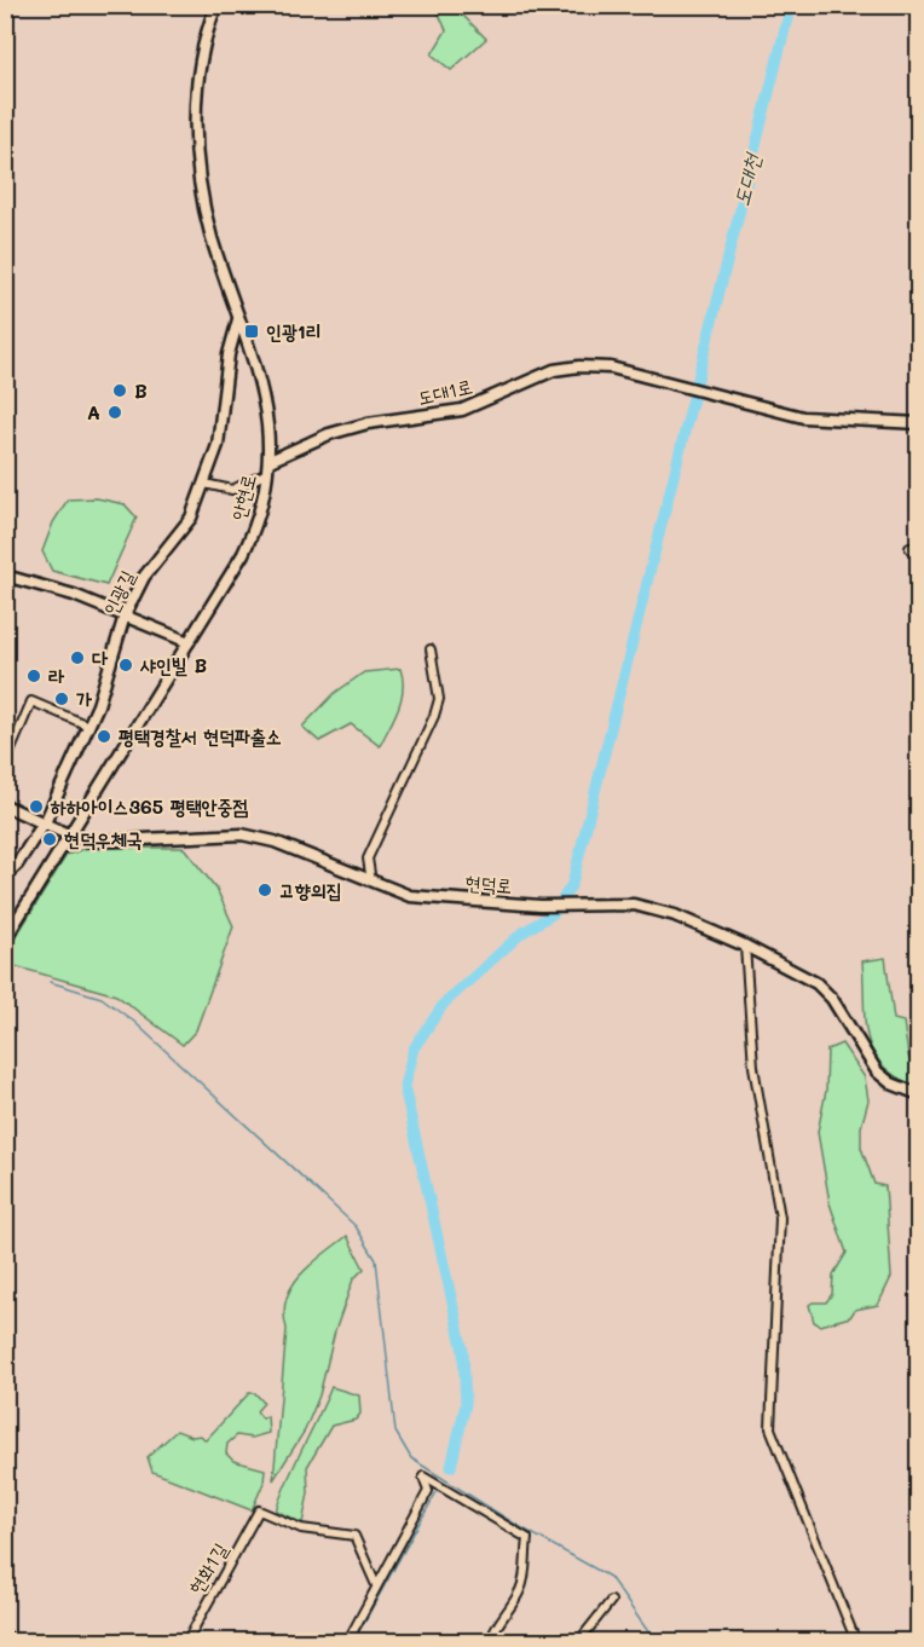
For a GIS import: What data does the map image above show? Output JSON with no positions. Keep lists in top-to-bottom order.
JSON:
{
  "streets": {
    "street": [
      "도대1로",
      "안현로",
      "인광길",
      "현덕로",
      "현화1길"
    ]
  },
  "crossings": [
    ["도대1로", "안현로"],
    ["안현로", "인광길"],
    ["안현로", "현덕로"],
    ["인광길", "현덕로"]
  ],
  "water": ["도대천"],
  "places": {
    "transit": ["인광1리"],
    "other": [
      "B",
      "A",
      "다",
      "샤인빌 B",
      "라",
      "가",
      "평택경찰서 현덕파출소",
      "하하아이스365 평택안중점",
      "현덕우체국",
      "고향의집"
    ]
  }
}
